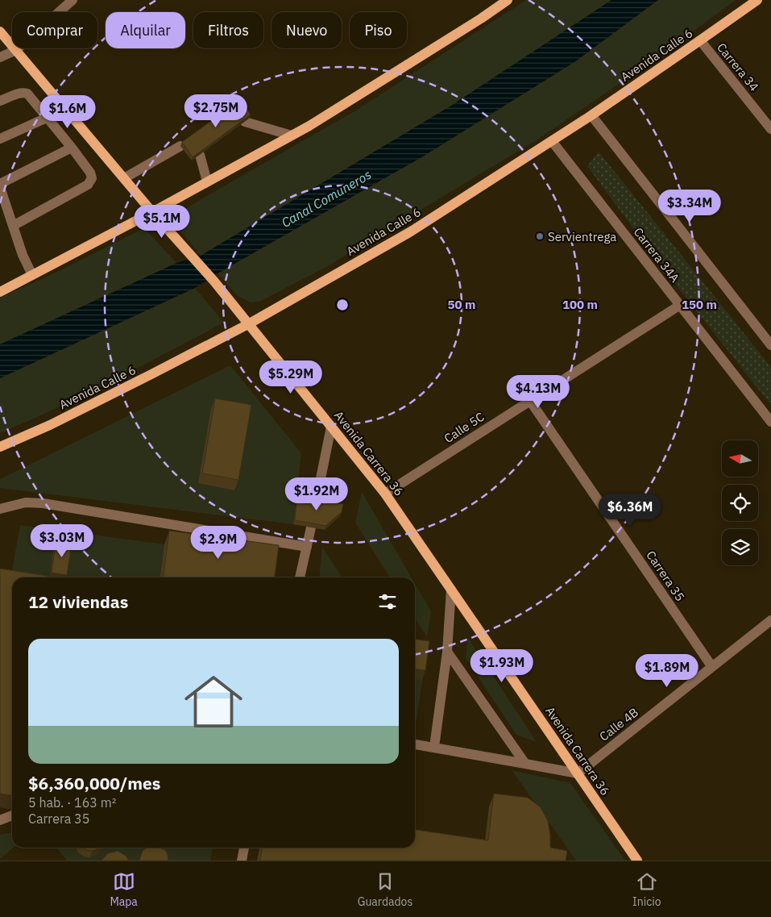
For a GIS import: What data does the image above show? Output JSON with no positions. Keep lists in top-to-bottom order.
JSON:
{
  "streets": {
    "main road": ["Avenida Calle 6", "Avenida Carrera 36"],
    "street": [
      "Carrera 34",
      "Carrera 34A",
      "Calle 5C",
      "Carrera 35",
      "Calle 4B"
    ]
  },
  "crossings": [
    ["Avenida Calle 6", "Carrera 34"],
    ["Avenida Calle 6", "Carrera 34A"],
    ["Avenida Calle 6", "Avenida Carrera 36"],
    ["Carrera 34A", "Calle 5C"],
    ["Calle 5C", "Avenida Carrera 36"],
    ["Calle 5C", "Carrera 35"],
    ["Avenida Carrera 36", "Calle 4B"],
    ["Carrera 35", "Calle 4B"]
  ],
  "water": ["Canal Comuneros"],
  "places": ["Servientrega"],
  "north": "left",
  "page": {
    "chip": [
      "Comprar",
      "Alquilar",
      "Filtros",
      "Nuevo",
      "Piso"
    ],
    "price": [
      "$2.75M",
      "$1.6M",
      "$3.34M",
      "$5.1M",
      "$5.29M",
      "$4.13M",
      "$1.92M",
      "$6.36M",
      "$3.03M",
      "$2.9M",
      "$1.93M",
      "$1.89M"
    ],
    "heading": "12 viviendas",
    "list": [
      {
        "name": "$6,360,000/mes",
        "note": "5 hab. · 163 m² · Carrera 35"
      }
    ],
    "tabs": ["Mapa", "Guardados", "Inicio"]
  },
  "rings": ["50 m", "100 m", "150 m"]
}
